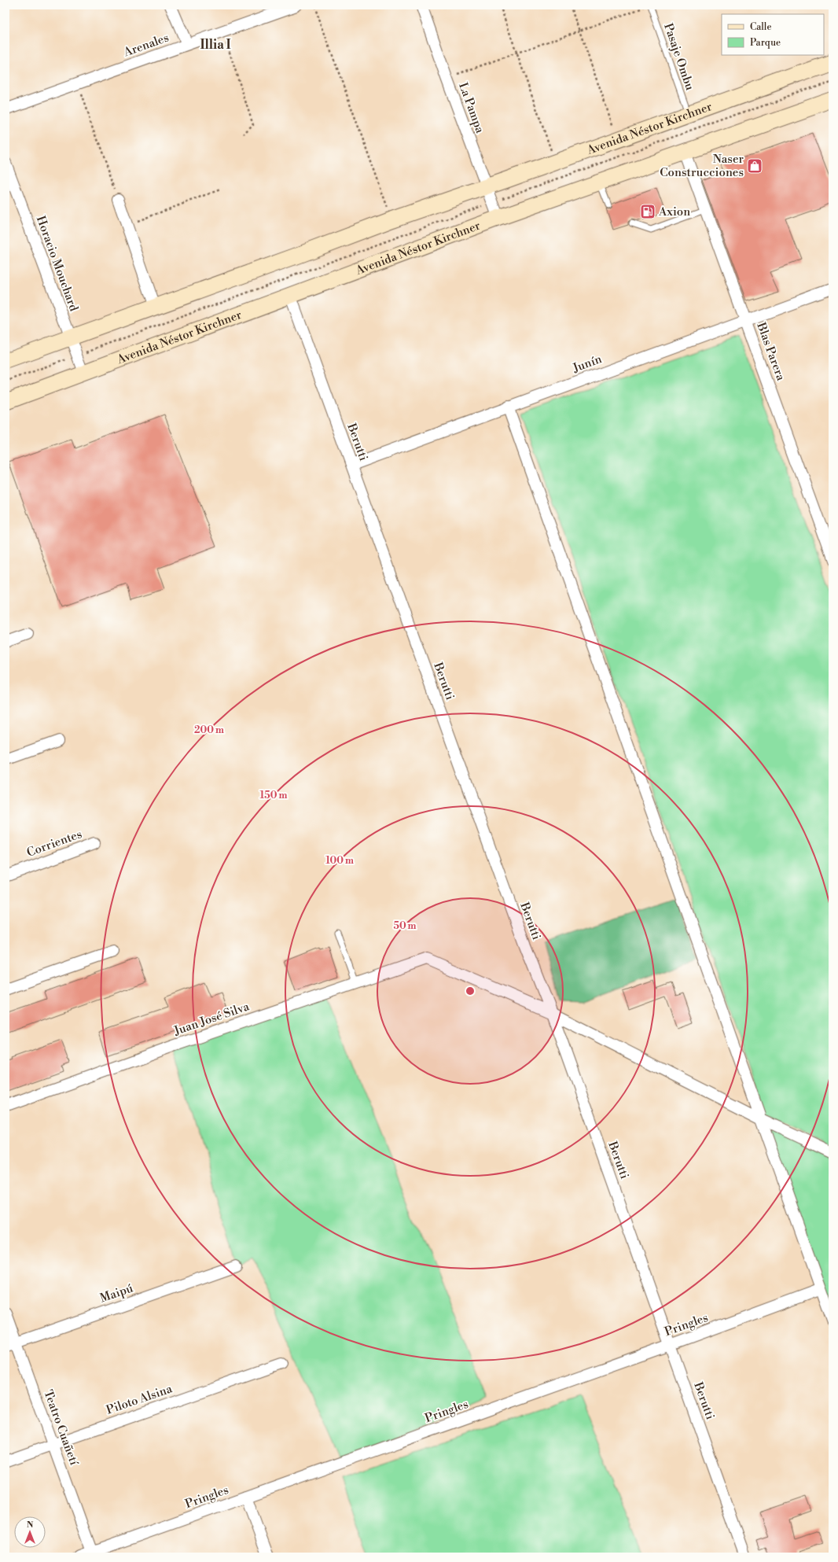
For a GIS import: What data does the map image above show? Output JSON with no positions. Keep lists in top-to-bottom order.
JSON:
{
  "streets": {
    "main road": ["Avenida Néstor Kirchner"],
    "street": [
      "Arenales",
      "La Pampa",
      "Horacio Mouchard",
      "Blas Parera",
      "Junín",
      "Berutti",
      "Corrientes",
      "Juan José Silva",
      "Maipú",
      "Pringles",
      "Piloto Alsina",
      "Teatro Cuañetí"
    ],
    "lane": ["Pasaje Ombu"]
  },
  "crossings": [
    ["Pasaje Ombu", "Avenida Néstor Kirchner"],
    ["La Pampa", "Avenida Néstor Kirchner"],
    ["Avenida Néstor Kirchner", "Horacio Mouchard"],
    ["Avenida Néstor Kirchner", "Blas Parera"],
    ["Avenida Néstor Kirchner", "Berutti"],
    ["Blas Parera", "Junín"],
    ["Junín", "Berutti"],
    ["Berutti", "Juan José Silva"],
    ["Berutti", "Pringles"],
    ["Maipú", "Teatro Cuañetí"],
    ["Pringles", "Teatro Cuañetí"],
    ["Piloto Alsina", "Teatro Cuañetí"]
  ],
  "districts": ["Illia I"],
  "places": {
    "shop": ["Naser Construcciones"],
    "fuel station": ["Axion"]
  },
  "legend": ["Calle", "Parque"],
  "north": "top",
  "rings": [
    "200 m",
    "150 m",
    "100 m",
    "50 m"
  ]
}
